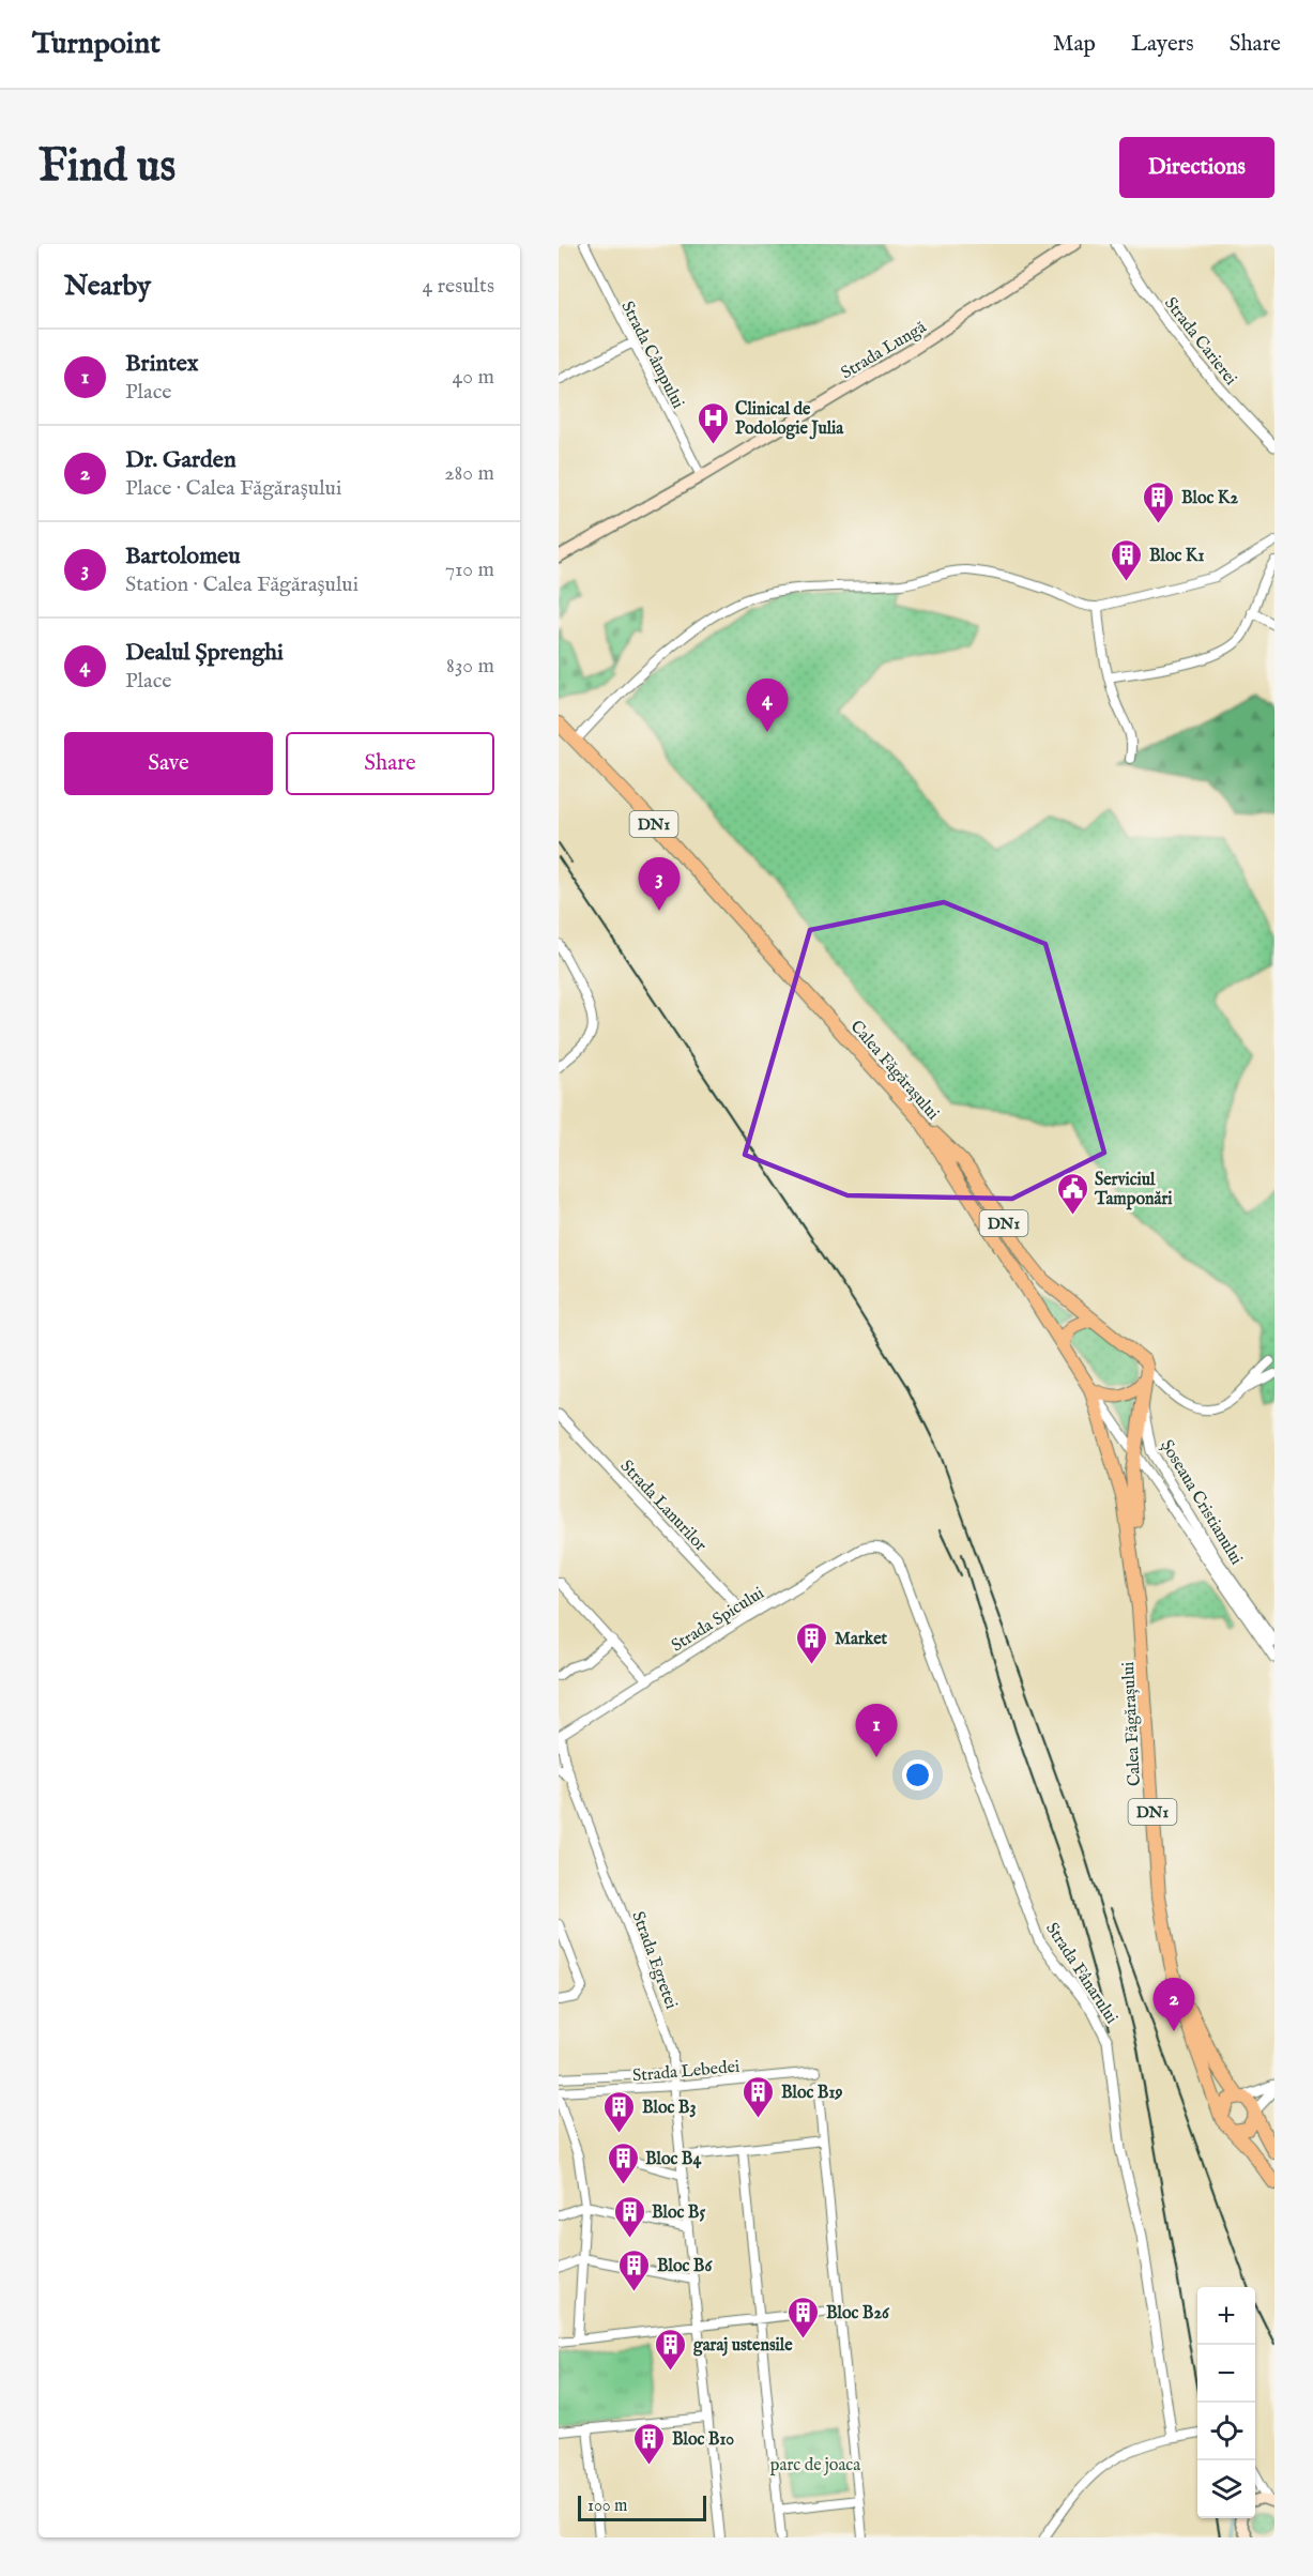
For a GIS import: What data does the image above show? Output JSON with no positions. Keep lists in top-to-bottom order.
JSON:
{
  "streets": {
    "main road": ["Strada Lungă", "DN1", "Calea Făgărașului"],
    "street": [
      "Strada Carierei",
      "Strada Câmpului",
      "Șoseaua Cristianului",
      "Strada Lanurilor",
      "Strada Spicului",
      "Strada Egretei",
      "Strada Fânarului",
      "Strada Lebedei"
    ]
  },
  "crossings": [
    ["Strada Lungă", "Strada Câmpului"],
    ["DN1", "Calea Făgărașului"],
    ["DN1", "Șoseaua Cristianului"],
    ["Calea Făgărașului", "Șoseaua Cristianului"],
    ["Strada Lanurilor", "Strada Spicului"],
    ["Strada Spicului", "Strada Egretei"],
    ["Strada Spicului", "Strada Fânarului"],
    ["Strada Egretei", "Strada Lebedei"]
  ],
  "parks": ["parc de joaca"],
  "places": {
    "hospital": ["Clinical de Podologie Julia"],
    "building": [
      "Bloc K2",
      "Bloc K1",
      "Market",
      "Bloc B19",
      "Bloc B3",
      "Bloc B4",
      "Bloc B5",
      "Bloc B6",
      "Bloc B26",
      "garaj ustensile",
      "Bloc B10"
    ],
    "public building": ["Serviciul Tamponări"]
  },
  "scale_bar": "100 m",
  "page": {
    "header": "Turnpoint",
    "nav": ["Map", "Layers", "Share"],
    "buttons": [
      "Directions",
      ["Save", "Share"]
    ],
    "title": "Find us",
    "heading": ["Nearby", "4 results"],
    "list": [
      {
        "mark": "1",
        "name": "Brintex",
        "note": "Place",
        "value": "40 m"
      },
      {
        "mark": "2",
        "name": "Dr. Garden",
        "note": "Place · Calea Făgărașului",
        "value": "280 m"
      },
      {
        "mark": "3",
        "name": "Bartolomeu",
        "note": "Station · Calea Făgărașului",
        "value": "710 m"
      },
      {
        "mark": "4",
        "name": "Dealul Șprenghi",
        "note": "Place",
        "value": "830 m"
      }
    ],
    "pins": [
      "4",
      "3",
      "1",
      "2"
    ],
    "map_buttons": ["+", "−"],
    "scale": "100 m"
  }
}
